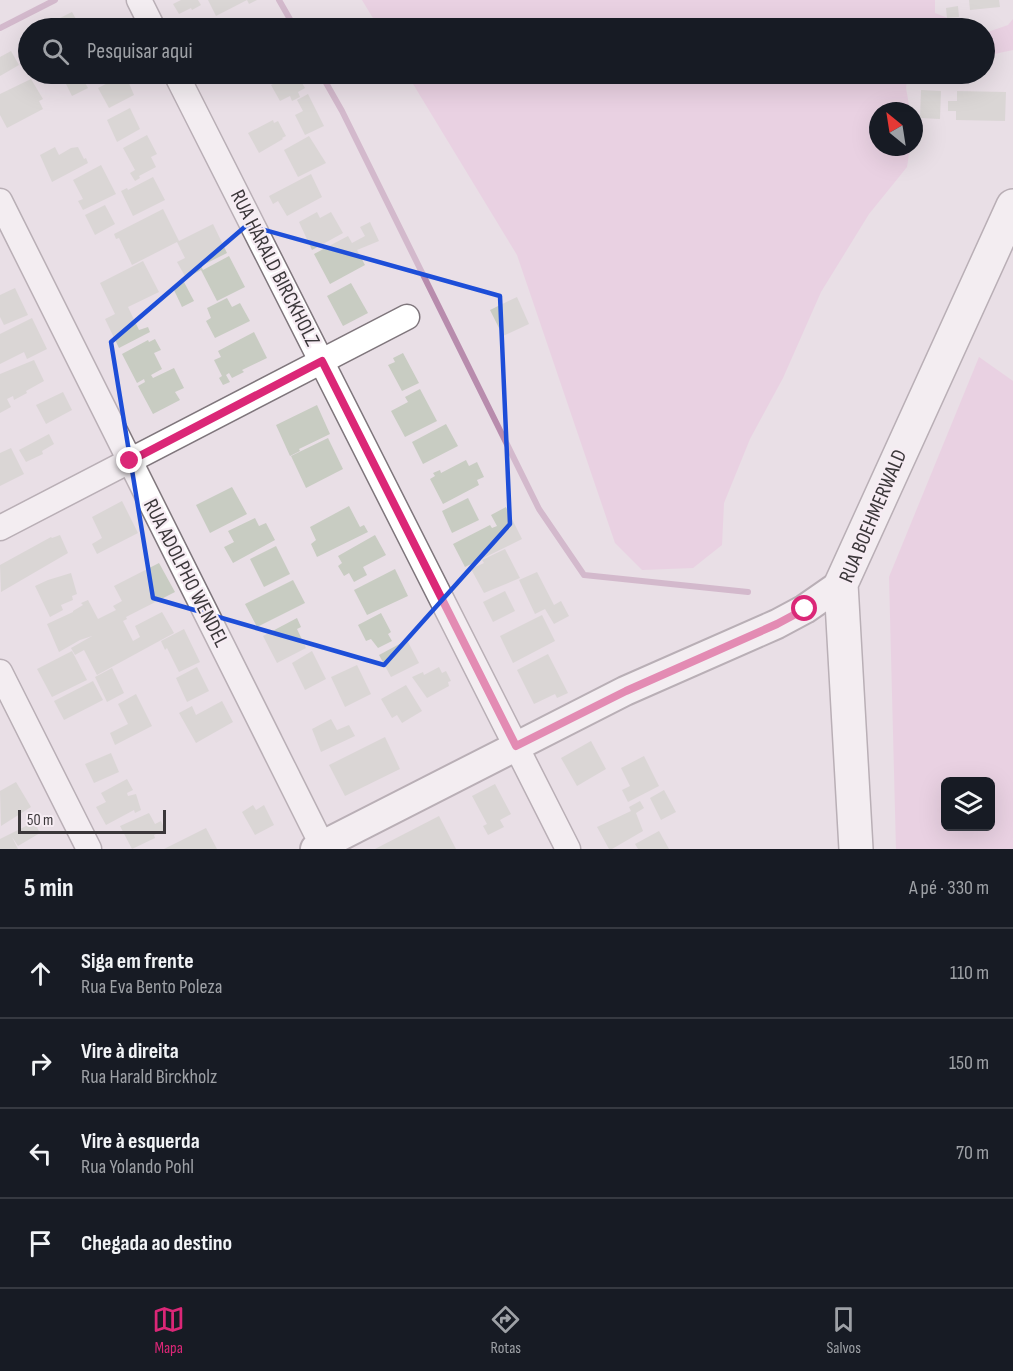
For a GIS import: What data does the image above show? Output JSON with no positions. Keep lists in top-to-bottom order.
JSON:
{
  "streets": {
    "main road": ["RUA BOEHMERWALD"],
    "street": ["RUA HARALD BIRCKHOLZ", "RUA ADOLPHO WENDEL"]
  },
  "scale_bar": "50 m",
  "north": "top left",
  "page": {
    "search": "Pesquisar aqui",
    "scale": "50 m",
    "heading": ["5 min", "A pé · 330 m"],
    "list": [
      ["Siga em frente", "Rua Eva Bento Poleza", "110 m"],
      ["Vire à direita", "Rua Harald Birckholz", "150 m"],
      ["Vire à esquerda", "Rua Yolando Pohl", "70 m"],
      "Chegada ao destino"
    ],
    "nav": ["Mapa", "Rotas", "Salvos"]
  }
}
